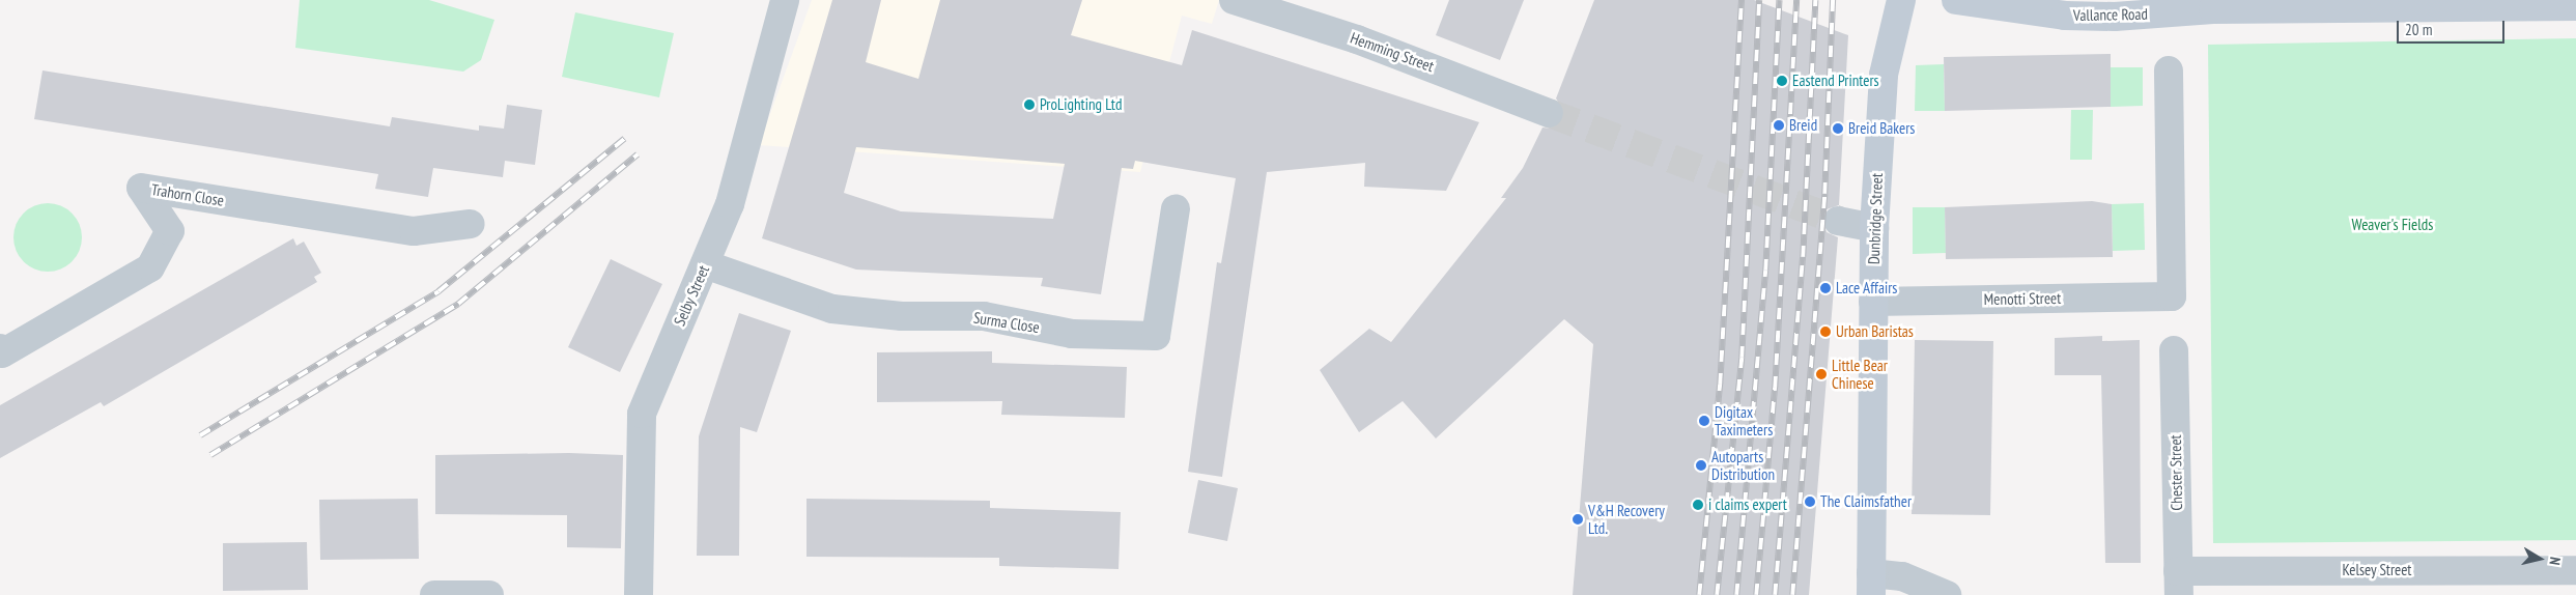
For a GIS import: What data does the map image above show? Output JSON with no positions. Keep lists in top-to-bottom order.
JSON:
{
  "streets": {
    "main road": ["Vallance Road", "Dunbridge Street"],
    "street": [
      "Hemming Street",
      "Trahorn Close",
      "Selby Street",
      "Menotti Street",
      "Surma Close",
      "Chester Street",
      "Kelsey Street"
    ]
  },
  "crossings": [
    ["Dunbridge Street", "Menotti Street"],
    ["Selby Street", "Surma Close"],
    ["Chester Street", "Kelsey Street"]
  ],
  "parks": ["Weaver's Fields"],
  "places": [
    "Eastend Printers",
    "ProLighting Ltd",
    "Breid",
    "Breid Bakers",
    "Lace Affairs",
    "Urban Baristas",
    "Little Bear Chinese",
    "Digitax Taximeters",
    "Autoparts Distribution",
    "The Claimsfather",
    "i claims expert",
    "V&H Recovery Ltd."
  ],
  "scale_bar": "20 m",
  "north": "right"
}
